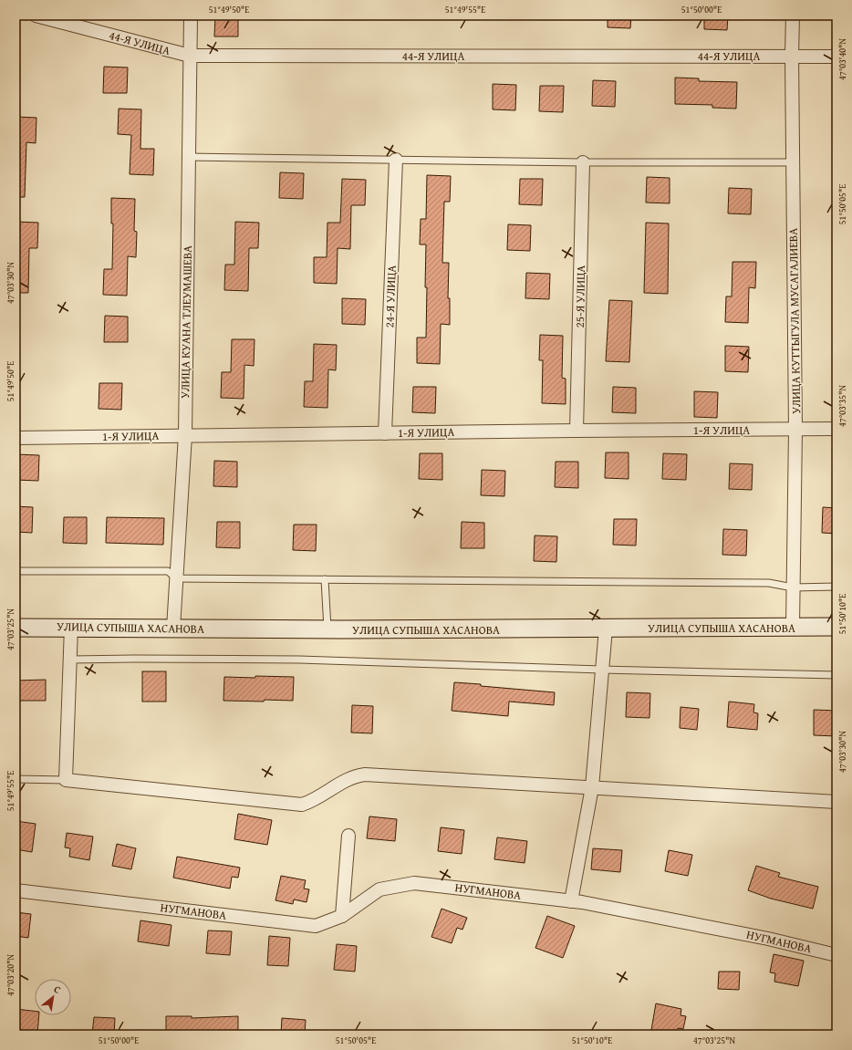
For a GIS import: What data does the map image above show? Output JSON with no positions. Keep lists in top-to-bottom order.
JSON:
{
  "streets": {
    "street": [
      "44-Я УЛИЦА",
      "24-Я УЛИЦА",
      "25-Я УЛИЦА",
      "УЛИЦА КУТТЫГУЛА МУСАГАЛИЕВА",
      "УЛИЦА КУАНА ТЛЕУМАШЕВА",
      "1-Я УЛИЦА",
      "УЛИЦА СУПЫША ХАСАНОВА",
      "НУГМАНОВА"
    ]
  },
  "crossings": [
    ["44-Я УЛИЦА", "УЛИЦА КУТТЫГУЛА МУСАГАЛИЕВА"],
    ["44-Я УЛИЦА", "УЛИЦА КУАНА ТЛЕУМАШЕВА"],
    ["24-Я УЛИЦА", "1-Я УЛИЦА"],
    ["25-Я УЛИЦА", "1-Я УЛИЦА"],
    ["УЛИЦА КУТТЫГУЛА МУСАГАЛИЕВА", "1-Я УЛИЦА"],
    ["УЛИЦА КУТТЫГУЛА МУСАГАЛИЕВА", "УЛИЦА СУПЫША ХАСАНОВА"],
    ["УЛИЦА КУАНА ТЛЕУМАШЕВА", "1-Я УЛИЦА"],
    ["УЛИЦА КУАНА ТЛЕУМАШЕВА", "УЛИЦА СУПЫША ХАСАНОВА"]
  ],
  "north": "top right",
  "coordinates": [
    "51°49'50\"E",
    "51°49'55\"E",
    "51°50'00\"E",
    "47°03'40\"N",
    "51°50'05\"E",
    "47°03'30\"N",
    "47°03'35\"N",
    "51°50'10\"E",
    "47°03'25\"N",
    "47°03'20\"N"
  ]
}
